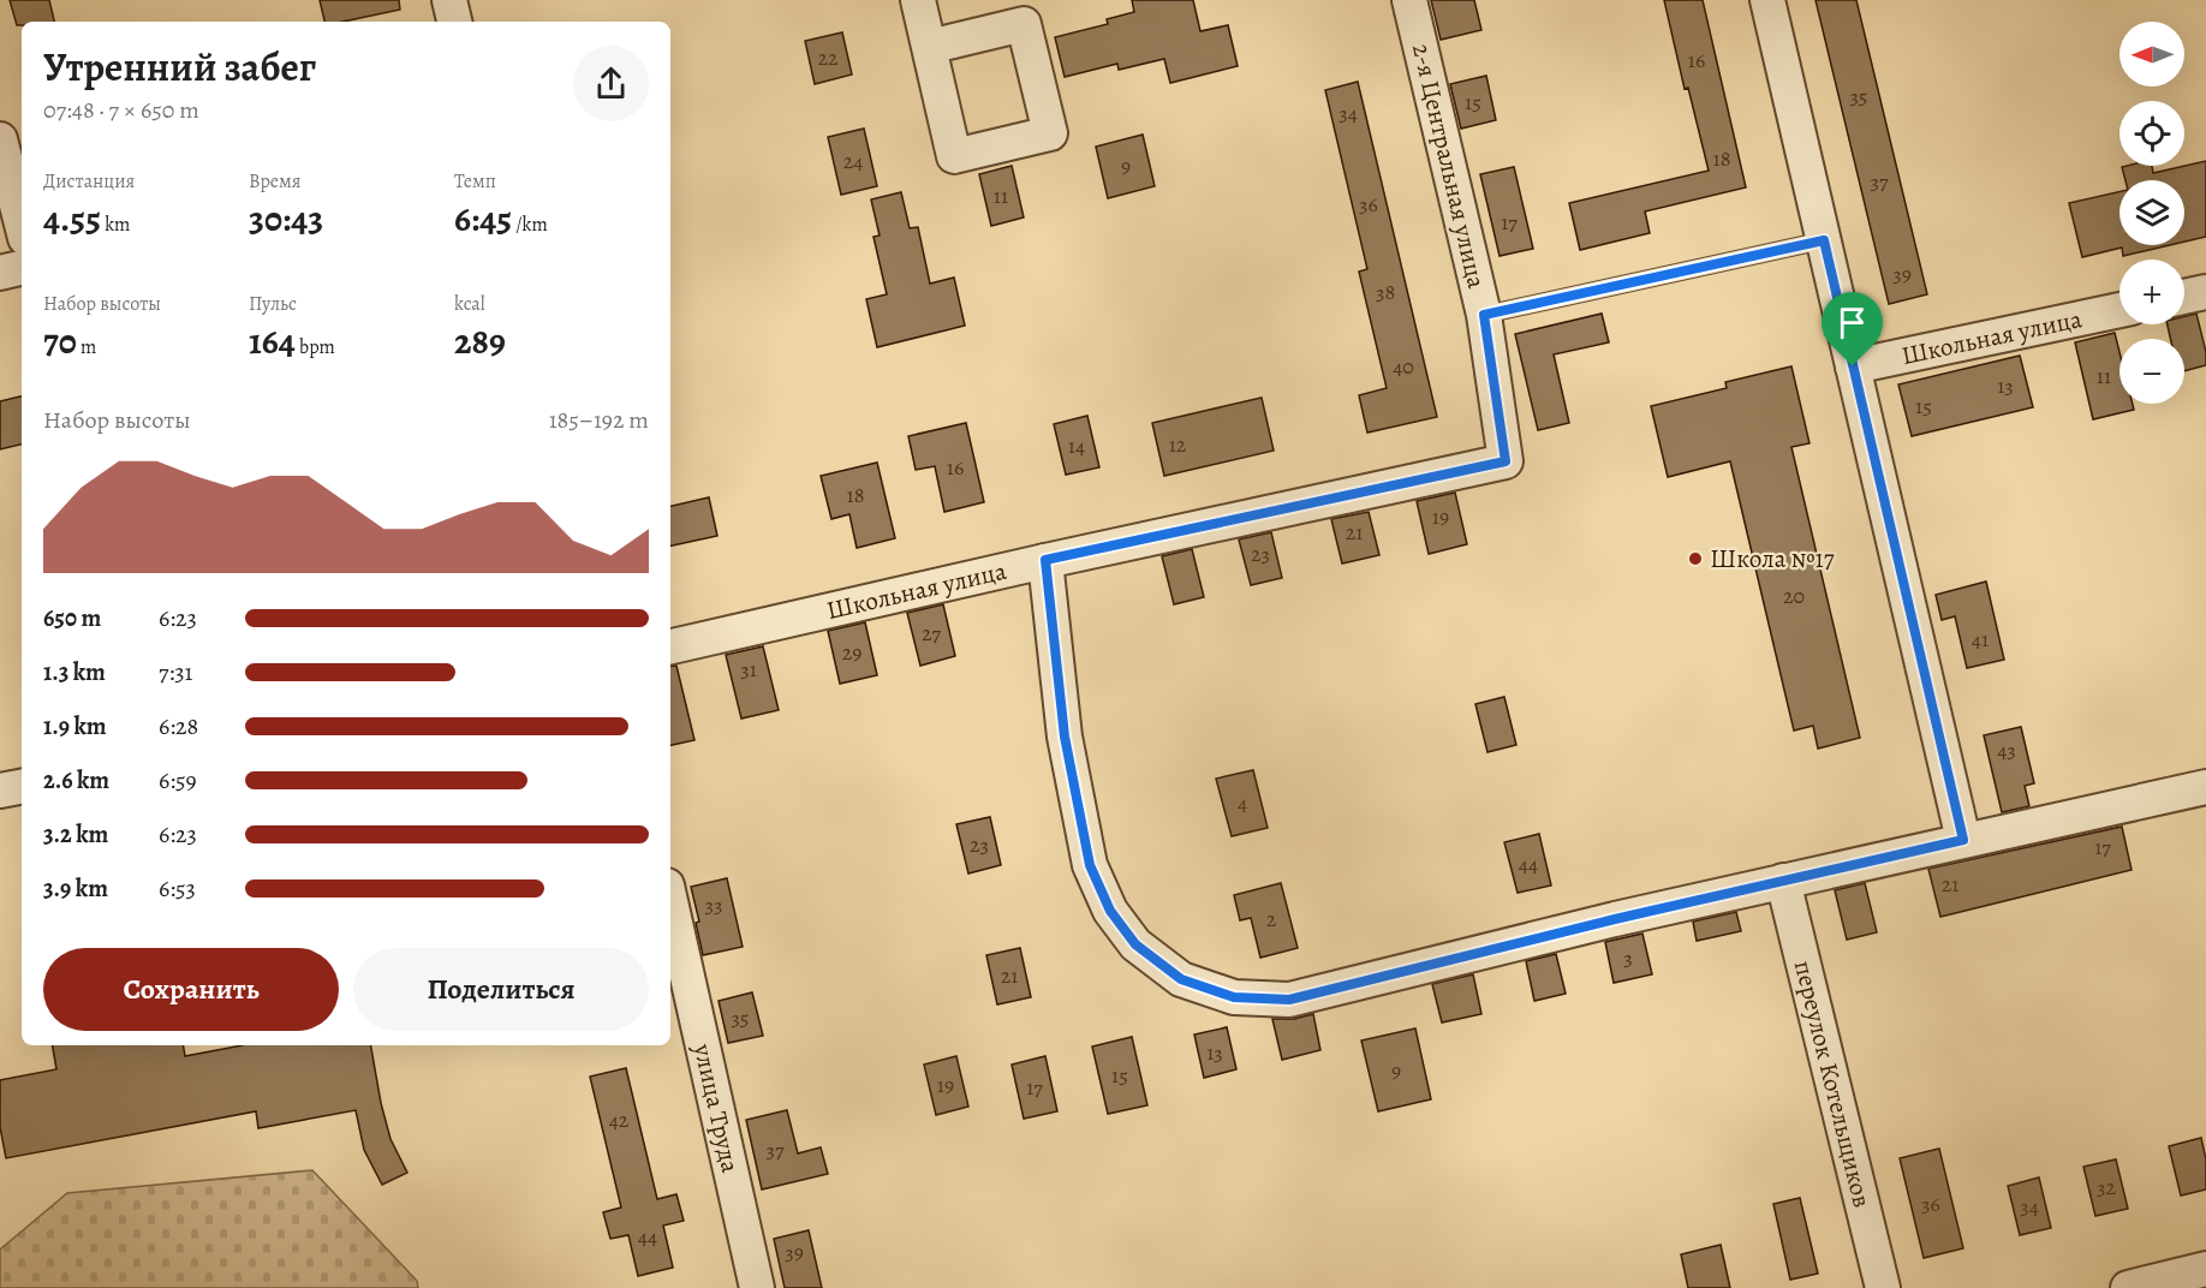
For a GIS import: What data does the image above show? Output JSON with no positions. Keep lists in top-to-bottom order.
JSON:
{
  "streets": {
    "street": [
      "2-я Центральная улица",
      "Школьная улица",
      "переулок Котельщиков",
      "улица Труда"
    ]
  },
  "crossings": [
    ["2-я Центральная улица", "Школьная улица"]
  ],
  "places": ["Школа №17"],
  "house_numbers": [
    "22",
    "16",
    "35",
    "15",
    "34",
    "18",
    "24",
    "9",
    "37",
    "11",
    "36",
    "17",
    "39",
    "38",
    "40",
    "11",
    "13",
    "15",
    "12",
    "14",
    "16",
    "18",
    "19",
    "21",
    "23",
    "20",
    "27",
    "41",
    "29",
    "31",
    "43",
    "4",
    "23",
    "17",
    "44",
    "21",
    "33",
    "2",
    "3",
    "21",
    "35",
    "13",
    "9",
    "15",
    "19",
    "17",
    "42",
    "37",
    "32",
    "36",
    "34",
    "44",
    "39"
  ],
  "north": "left",
  "page": {
    "map_buttons": ["+", "−"],
    "heading": ["Утренний забег", "07:48 · 7 × 650 m"],
    "stats": [
      ["Дистанция", "4.55 km"],
      ["Время", "30:43"],
      ["Темп", "6:45 /km"],
      ["Набор высоты", "70 m"],
      ["Пульс", "164 bpm"],
      ["kcal", "289"]
    ],
    "chart": ["Набор высоты", "185–192 m"],
    "list": [
      {
        "name": "650 m",
        "note": "6:23"
      },
      {
        "name": "1.3 km",
        "note": "7:31"
      },
      {
        "name": "1.9 km",
        "note": "6:28"
      },
      {
        "name": "2.6 km",
        "note": "6:59"
      },
      {
        "name": "3.2 km",
        "note": "6:23"
      },
      {
        "name": "3.9 km",
        "note": "6:53"
      }
    ],
    "buttons": ["Сохранить", "Поделиться"]
  }
}
